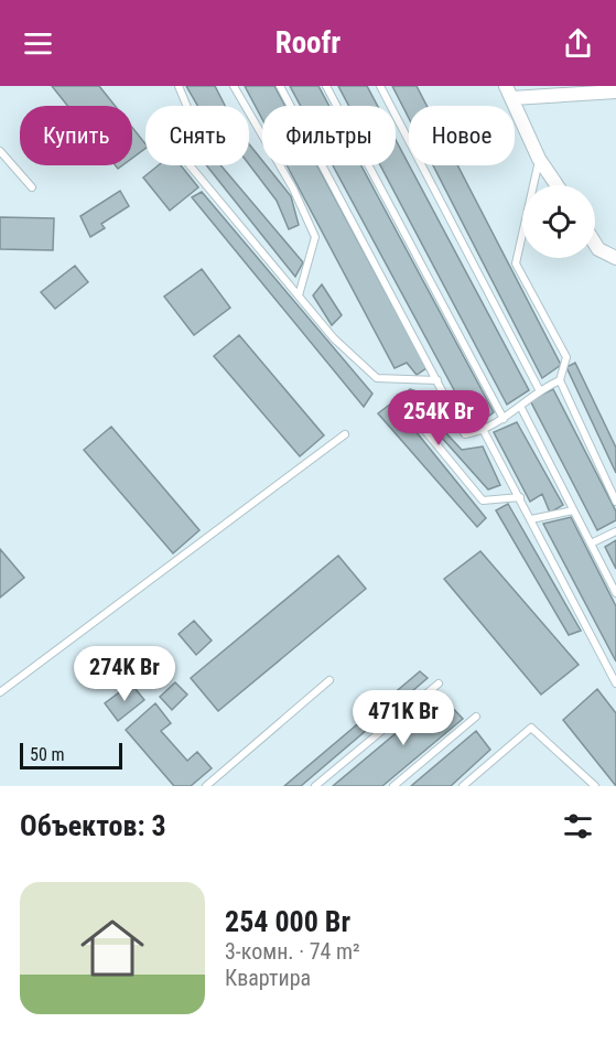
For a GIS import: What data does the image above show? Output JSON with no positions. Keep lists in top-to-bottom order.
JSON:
{
  "scale_bar": "50 m",
  "page": {
    "header": "Roofr",
    "chip": [
      "Купить",
      "Снять",
      "Фильтры",
      "Новое"
    ],
    "price": ["254K Br", "274K Br", "471K Br"],
    "scale": "50 m",
    "heading": "Объектов: 3",
    "list": [
      {
        "name": "254 000 Br",
        "note": "3-комн. · 74 m² · Квартира"
      }
    ]
  }
}
